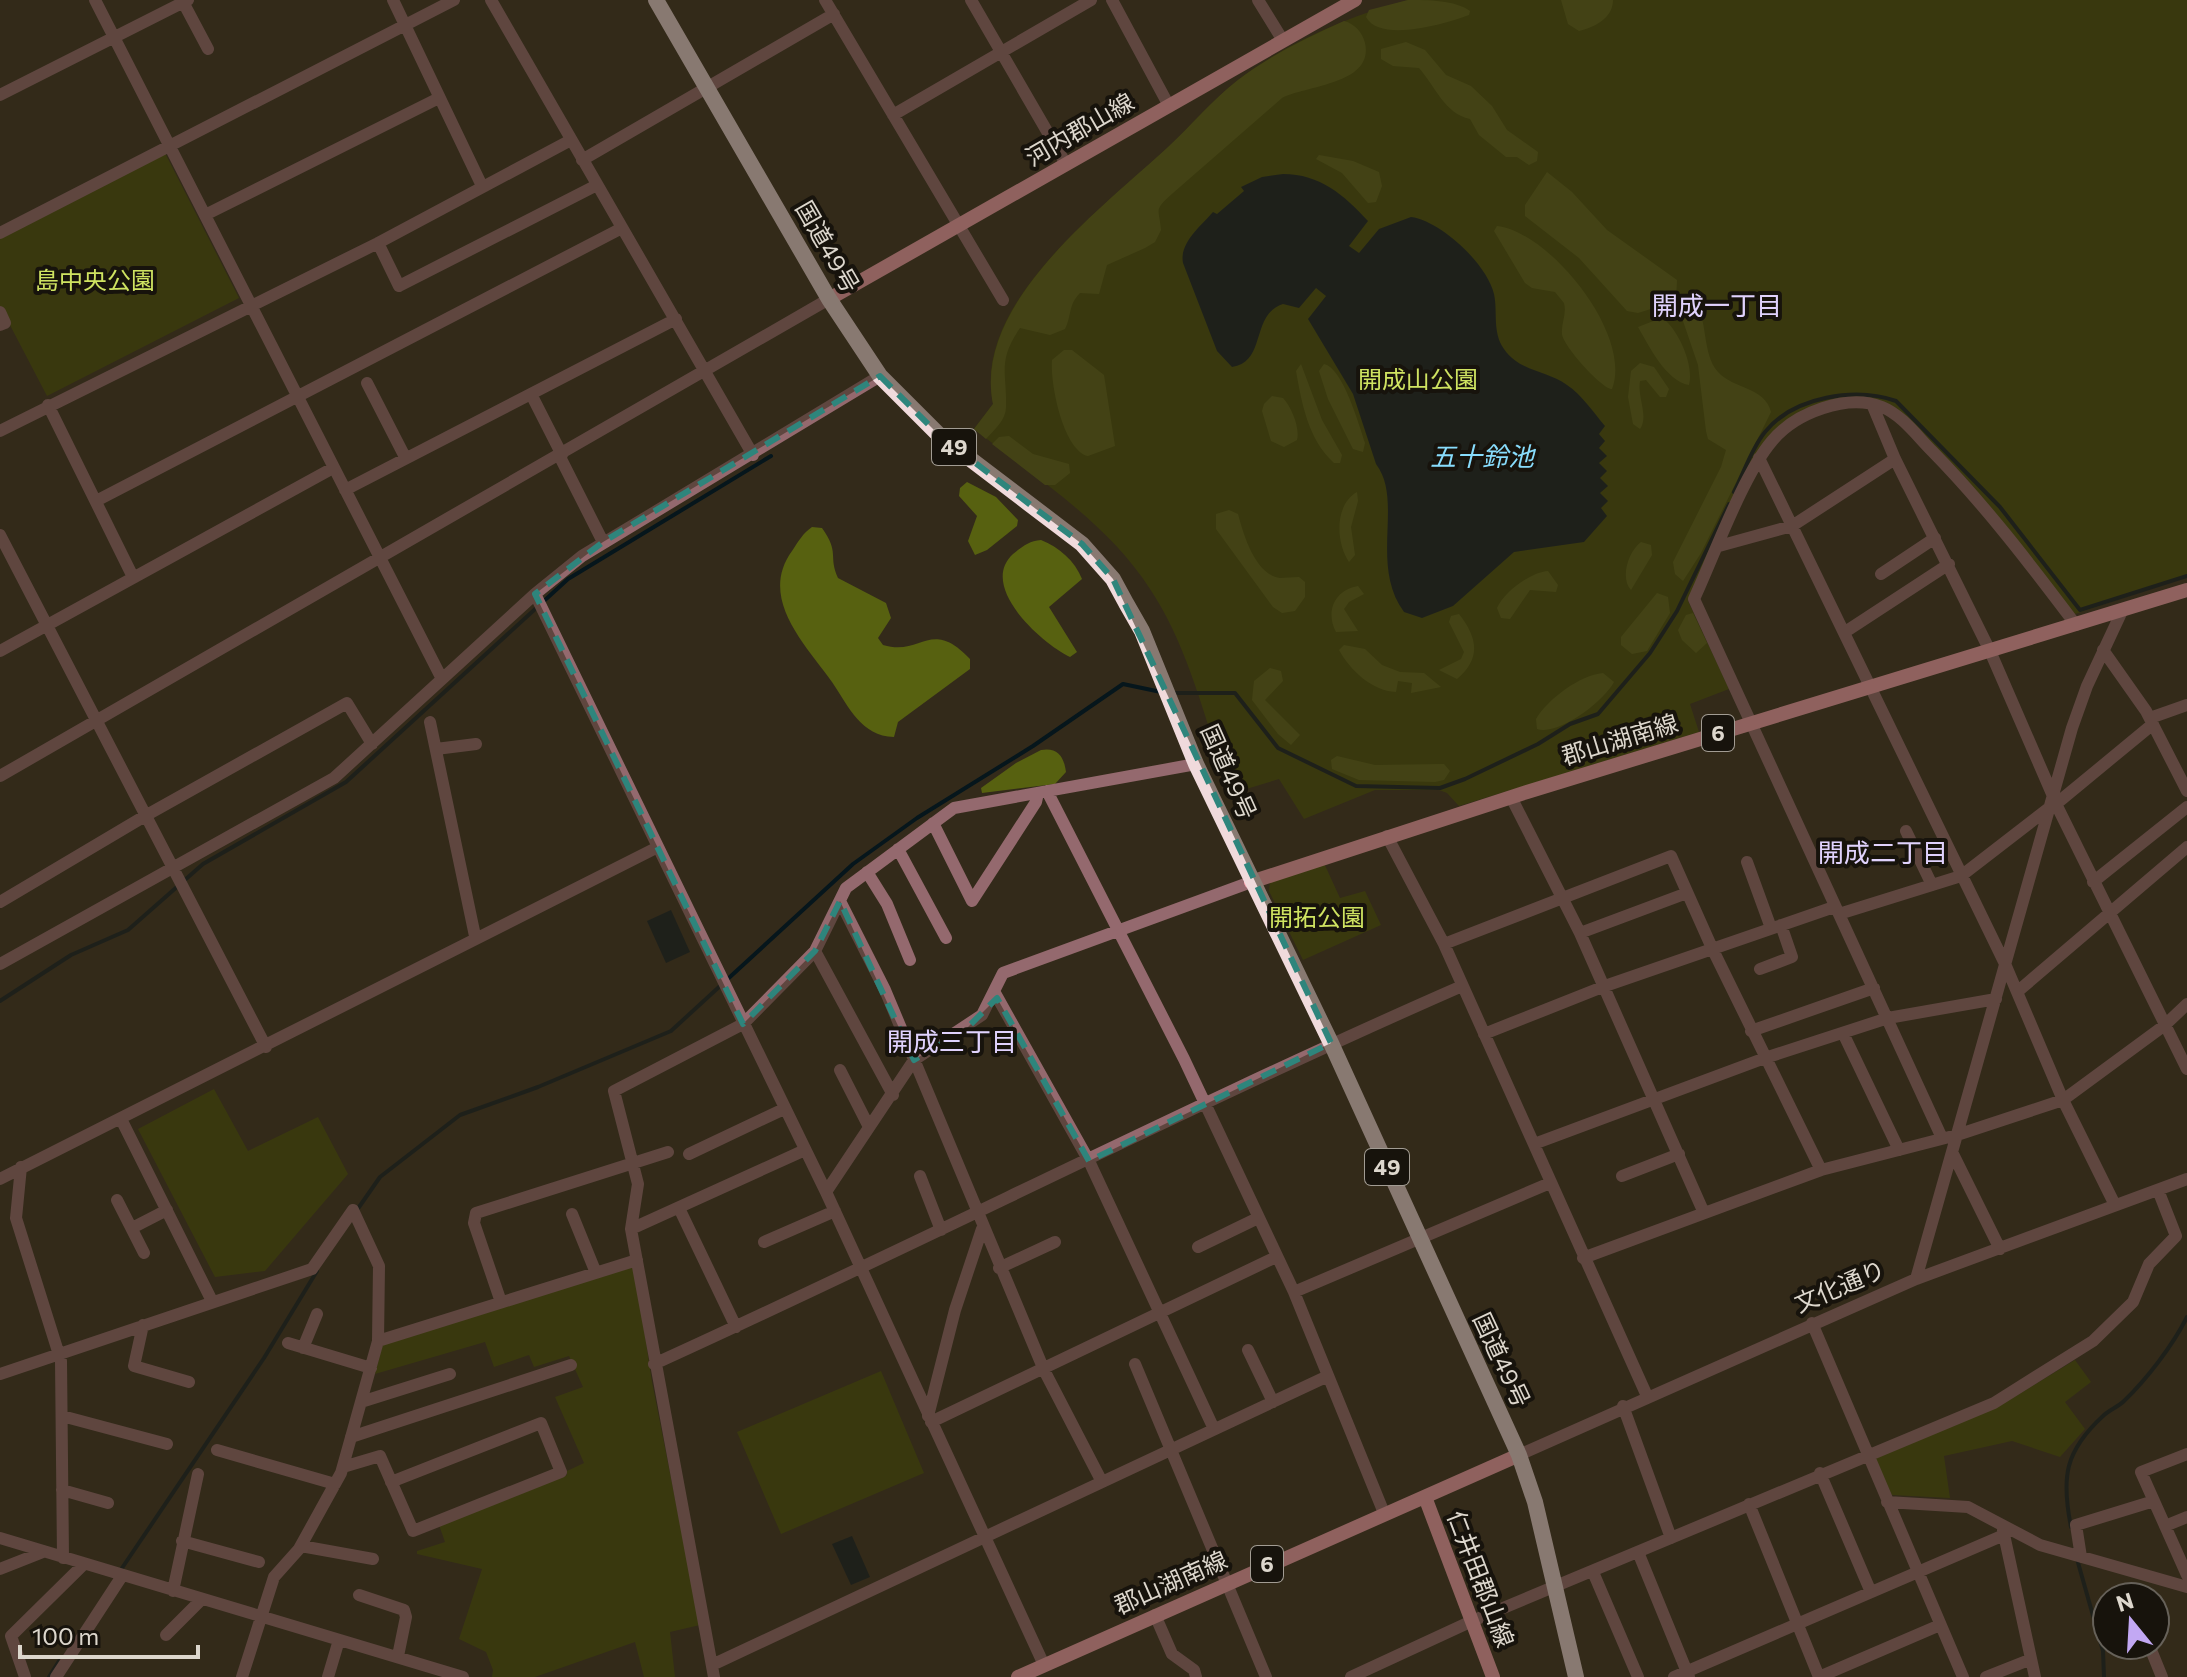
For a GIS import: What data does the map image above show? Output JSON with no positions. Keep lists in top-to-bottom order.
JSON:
{
  "streets": {
    "highway": ["国道49号", "49"],
    "main road": [
      "河内郡山線",
      "6",
      "郡山湖南線",
      "仁井田郡山線"
    ],
    "street": ["文化通り"]
  },
  "crossings": [
    ["河内郡山線", "国道49号"],
    ["国道49号", "郡山湖南線"],
    ["国道49号", "文化通り"],
    ["郡山湖南線", "文化通り"],
    ["郡山湖南線", "仁井田郡山線"]
  ],
  "districts": ["開成一丁目", "開成二丁目", "開成三丁目"],
  "water": ["五十鈴池"],
  "parks": ["島中央公園", "開成山公園", "開拓公園"],
  "scale_bar": "100 m",
  "north": "top"
}
